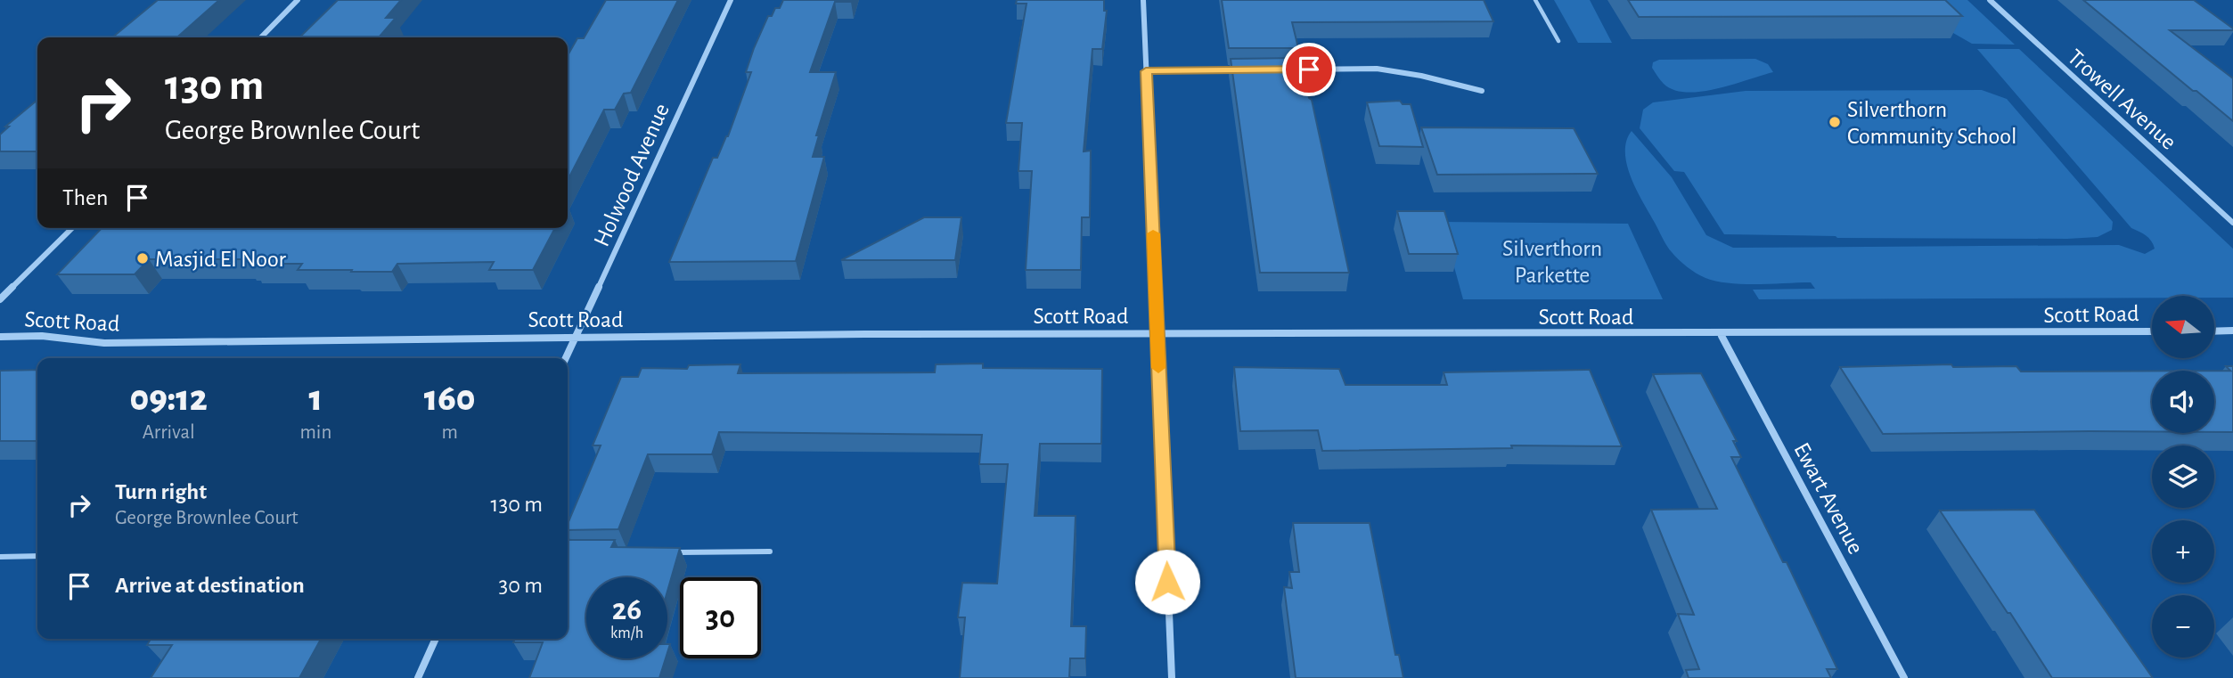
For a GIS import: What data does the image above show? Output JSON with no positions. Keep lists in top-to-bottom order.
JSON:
{
  "streets": {
    "street": [
      "Trowell Avenue",
      "Holwood Avenue",
      "Scott Road",
      "Ewart Avenue"
    ]
  },
  "crossings": [
    ["Holwood Avenue", "Scott Road"],
    ["Scott Road", "Ewart Avenue"]
  ],
  "parks": ["Silverthorn Parkette"],
  "places": ["Silverthorn Community School", "Masjid El Noor"],
  "north": "left",
  "page": {
    "turn": ["130 m", "George Brownlee Court"],
    "then": "Then",
    "map_buttons": ["+", "−"],
    "eta": [
      "09:12",
      "Arrival",
      "1",
      "min",
      "160",
      "m"
    ],
    "list": [
      {
        "name": "Turn right",
        "note": "George Brownlee Court",
        "value": "130 m"
      },
      {
        "name": "Arrive at destination",
        "value": "30 m"
      }
    ],
    "speed": "26 km/h",
    "limit": "30"
  }
}
